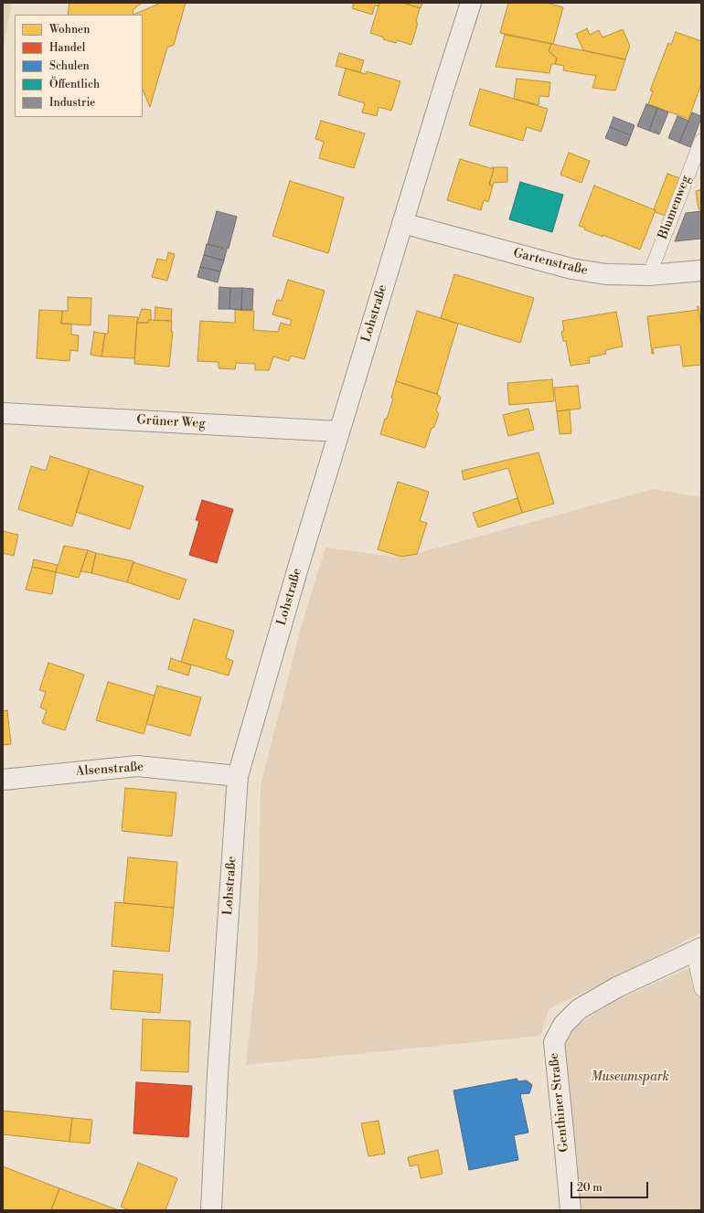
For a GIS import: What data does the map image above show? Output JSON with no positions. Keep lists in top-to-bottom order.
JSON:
{
  "streets": {
    "street": [
      "Gartenstraße",
      "Lohstraße",
      "Grüner Weg",
      "Alsenstraße",
      "Genthiner Straße"
    ],
    "lane": ["Blumenweg"]
  },
  "crossings": [
    ["Blumenweg", "Gartenstraße"],
    ["Gartenstraße", "Lohstraße"],
    ["Lohstraße", "Grüner Weg"],
    ["Lohstraße", "Alsenstraße"]
  ],
  "parks": ["Museumspark"],
  "legend": [
    "Wohnen",
    "Handel",
    "Schulen",
    "Öffentlich",
    "Industrie"
  ],
  "scale_bar": "20 m"
}
